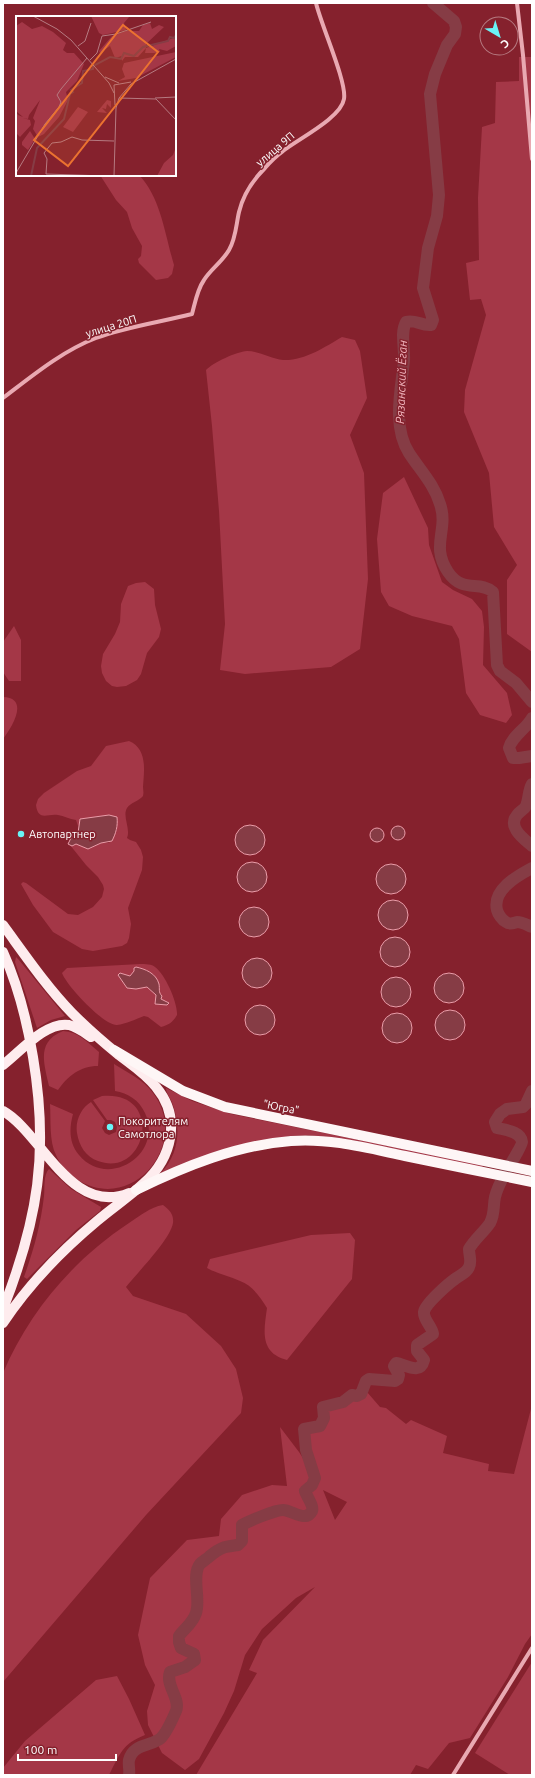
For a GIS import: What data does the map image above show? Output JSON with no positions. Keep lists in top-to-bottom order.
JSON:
{
  "streets": {
    "highway": ["\"Югра\""],
    "street": ["улица 9П", "улица 20П"]
  },
  "crossings": [
    ["улица 9П", "улица 20П"]
  ],
  "water": ["Рязанский Ёган"],
  "places": ["Автопартнер", "Покорителям Самотлора"],
  "scale_bar": "100 m",
  "north": "bottom right"
}
